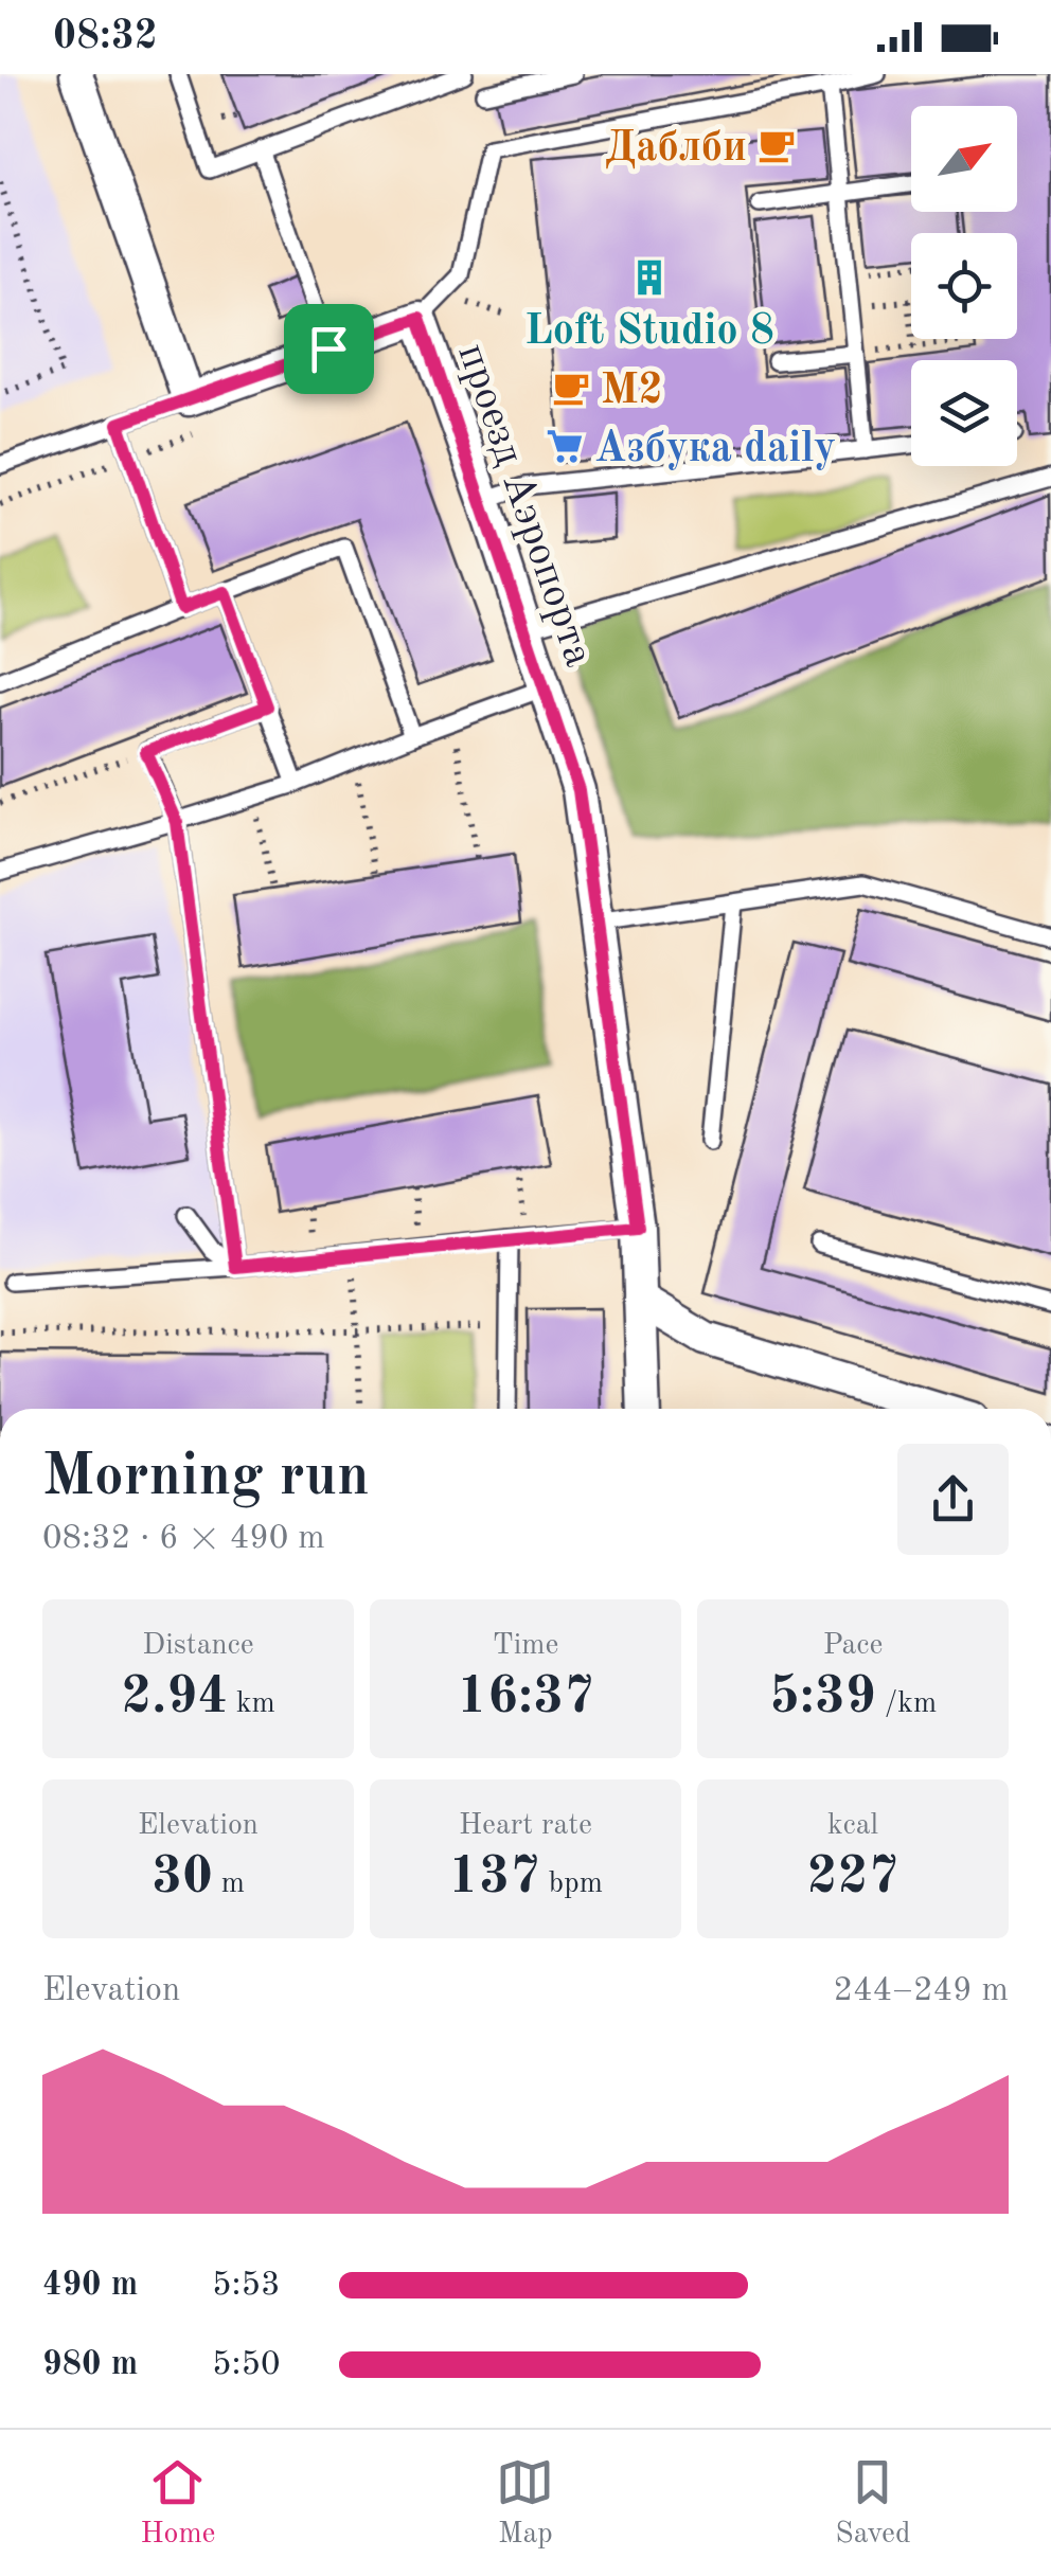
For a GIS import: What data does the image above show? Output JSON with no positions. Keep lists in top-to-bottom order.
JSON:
{
  "streets": {
    "street": ["проезд Аэропорта"]
  },
  "places": {
    "cafe": ["Даблби", "M2"],
    "building": ["Loft Studio 8"],
    "supermarket": ["Азбука daily"]
  },
  "north": "top right",
  "page": {
    "status": "08:32",
    "heading": ["Morning run", "08:32 · 6 × 490 m"],
    "stats": [
      ["Distance", "2.94 km"],
      ["Time", "16:37"],
      ["Pace", "5:39 /km"],
      ["Elevation", "30 m"],
      ["Heart rate", "137 bpm"],
      ["kcal", "227"]
    ],
    "chart": ["Elevation", "244–249 m"],
    "list": [
      {
        "name": "490 m",
        "note": "5:53"
      },
      {
        "name": "980 m",
        "note": "5:50"
      }
    ],
    "tabs": ["Home", "Map", "Saved"]
  }
}
